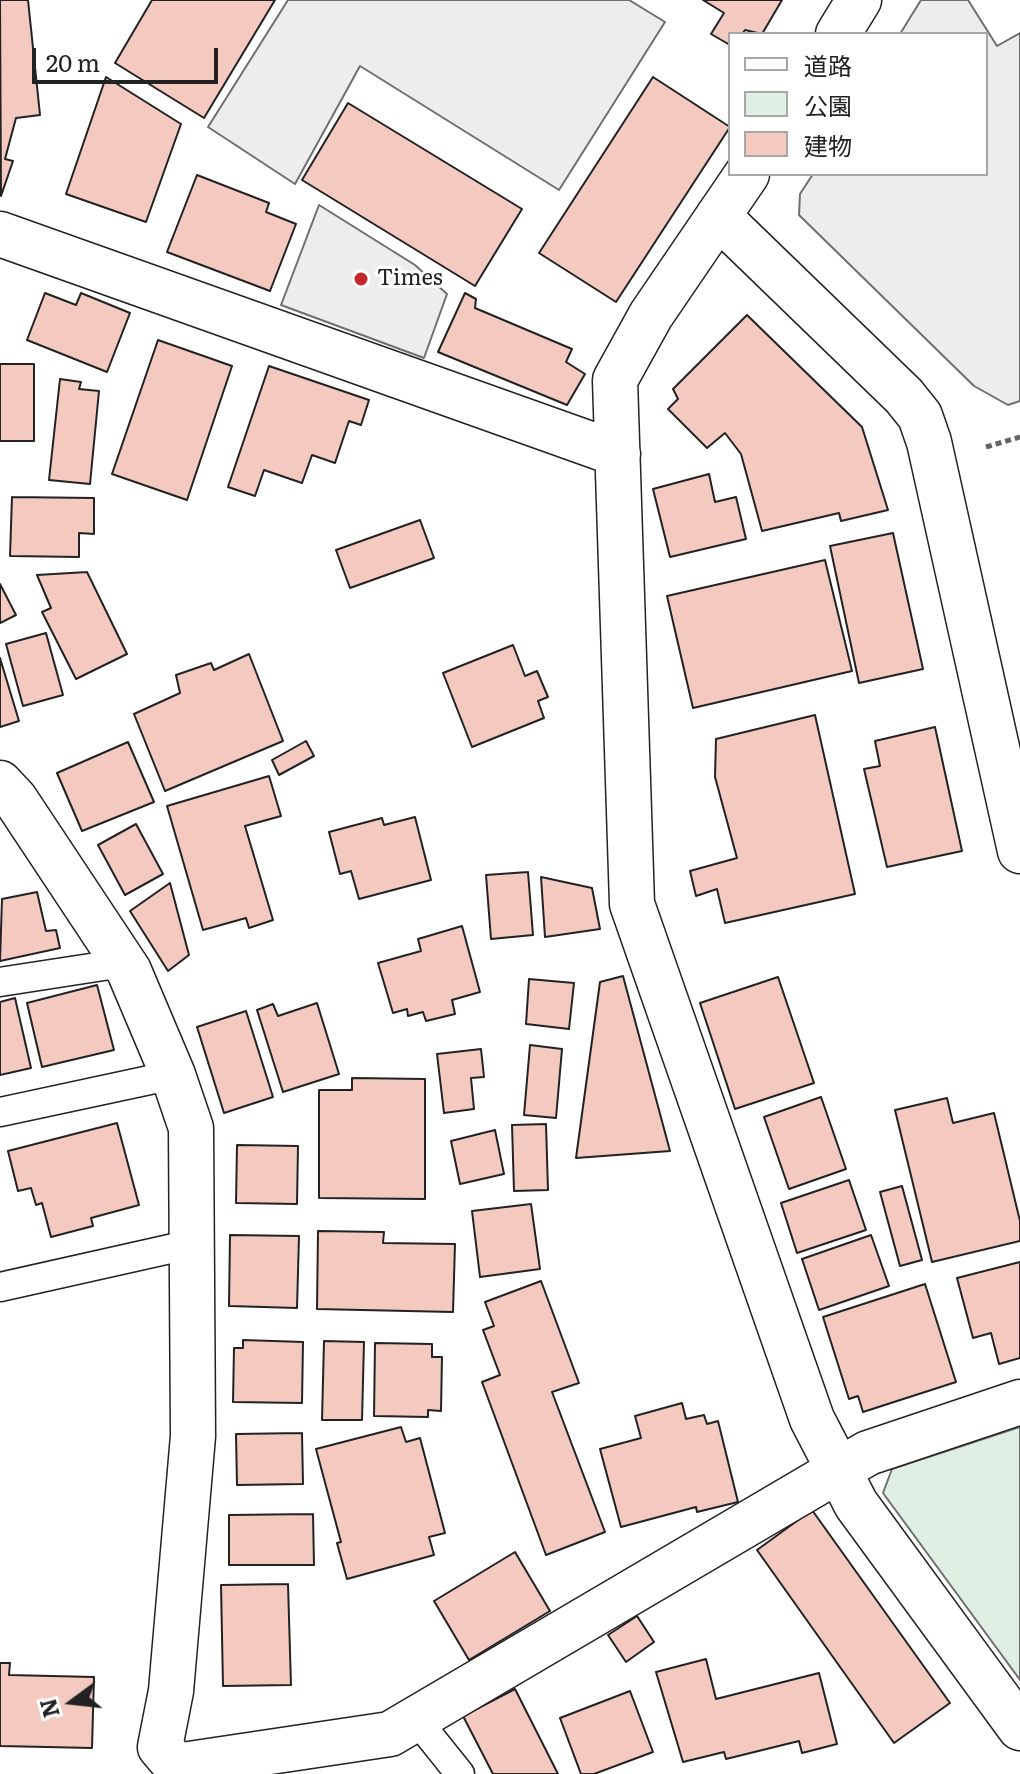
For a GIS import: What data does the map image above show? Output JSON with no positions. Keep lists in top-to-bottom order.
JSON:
{
  "places": ["Times"],
  "legend": ["道路", "公園", "建物"],
  "scale_bar": "20 m",
  "north": "left"
}
